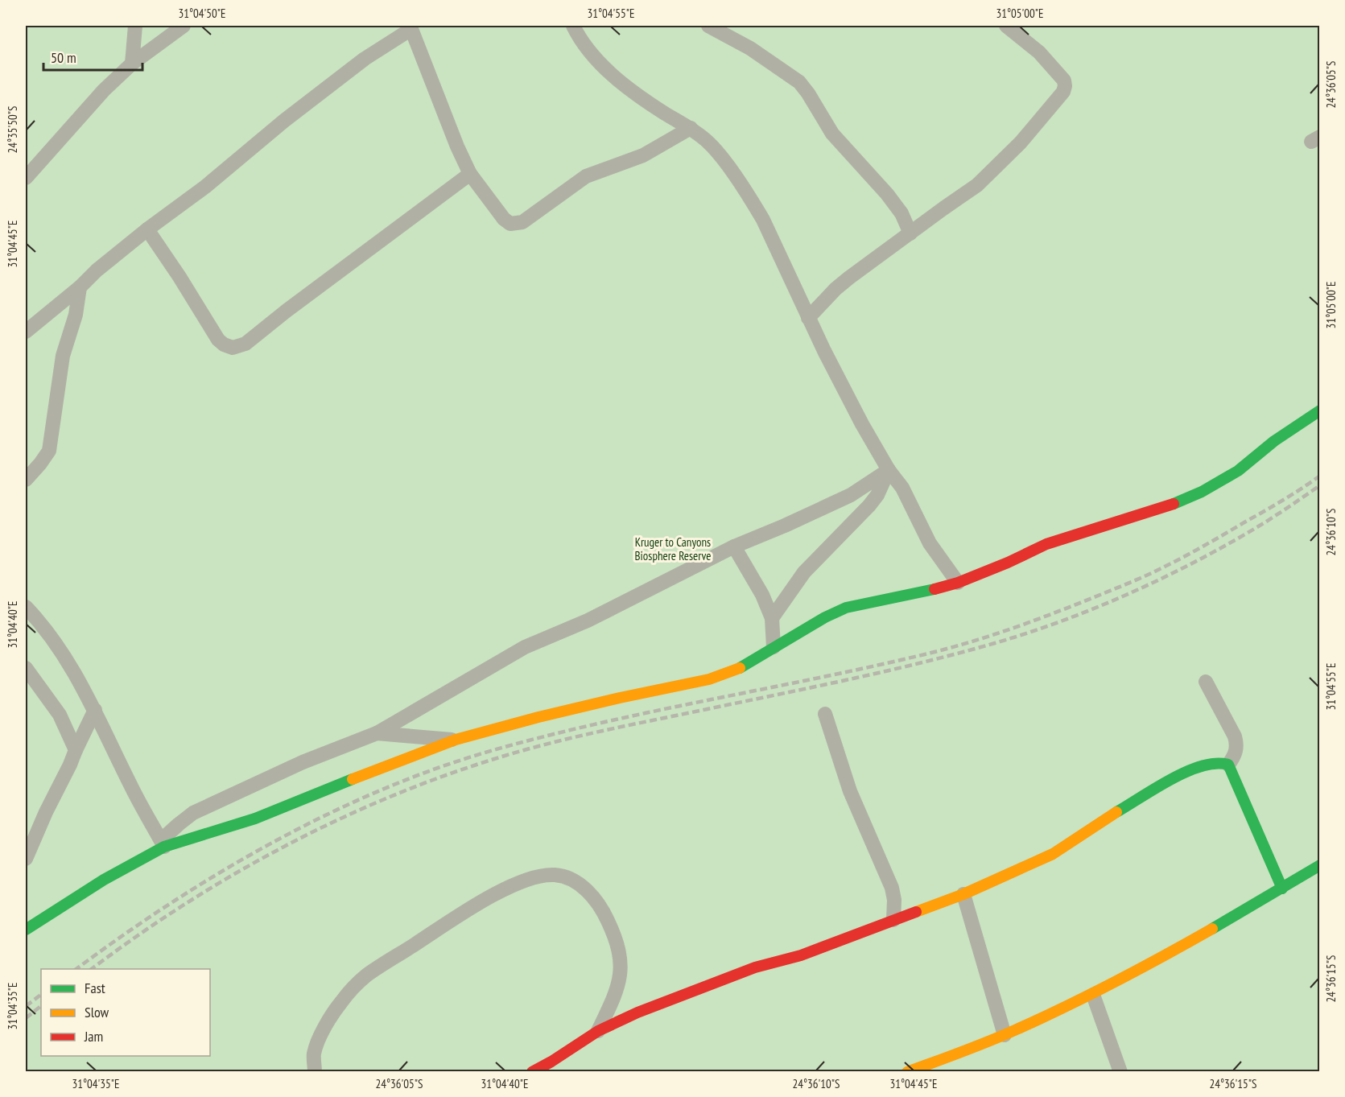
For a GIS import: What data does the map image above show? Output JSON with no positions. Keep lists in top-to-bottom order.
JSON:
{
  "parks": ["Kruger to Canyons Biosphere Reserve"],
  "legend": ["Fast", "Slow", "Jam"],
  "scale_bar": "50 m",
  "coordinates": [
    "31°04'50\"E",
    "31°04'55\"E",
    "31°05'00\"E",
    "24°36'05\"S",
    "24°35'50\"S",
    "31°04'45\"E",
    "24°36'10\"S",
    "31°04'40\"E",
    "24°36'15\"S",
    "31°04'35\"E"
  ]
}
